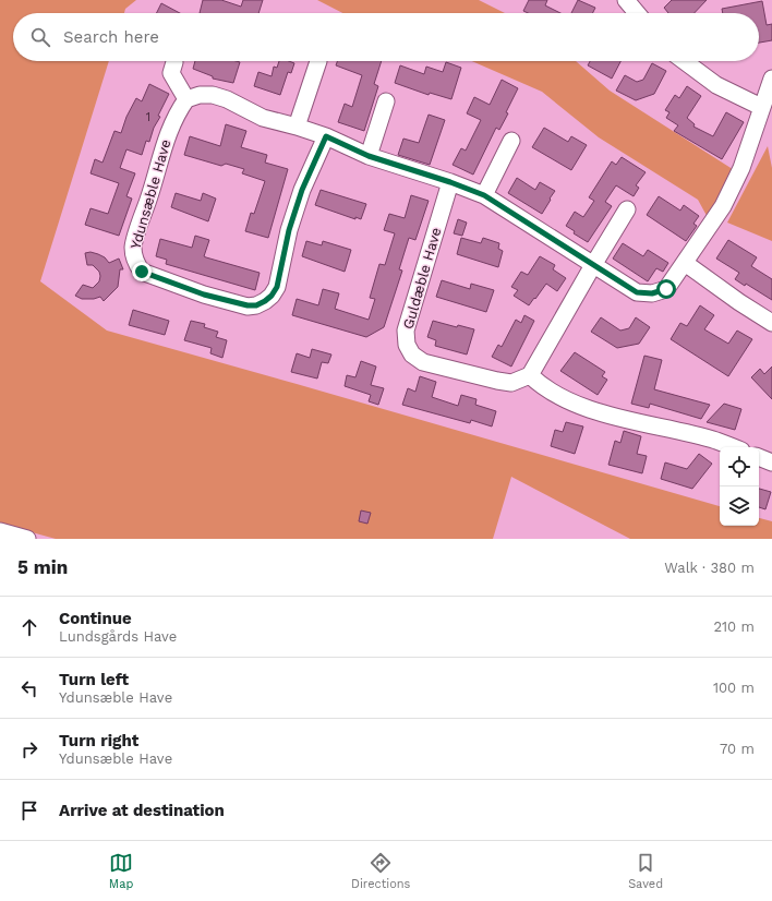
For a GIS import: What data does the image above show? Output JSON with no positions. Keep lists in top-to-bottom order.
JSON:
{
  "streets": {
    "street": ["Ydunsæble Have", "Guldæble Have"]
  },
  "house_numbers": ["1"],
  "page": {
    "search": "Search here",
    "heading": ["5 min", "Walk · 380 m"],
    "list": [
      ["Continue", "Lundsgårds Have", "210 m"],
      ["Turn left", "Ydunsæble Have", "100 m"],
      ["Turn right", "Ydunsæble Have", "70 m"],
      "Arrive at destination"
    ],
    "nav": ["Map", "Directions", "Saved"]
  }
}
